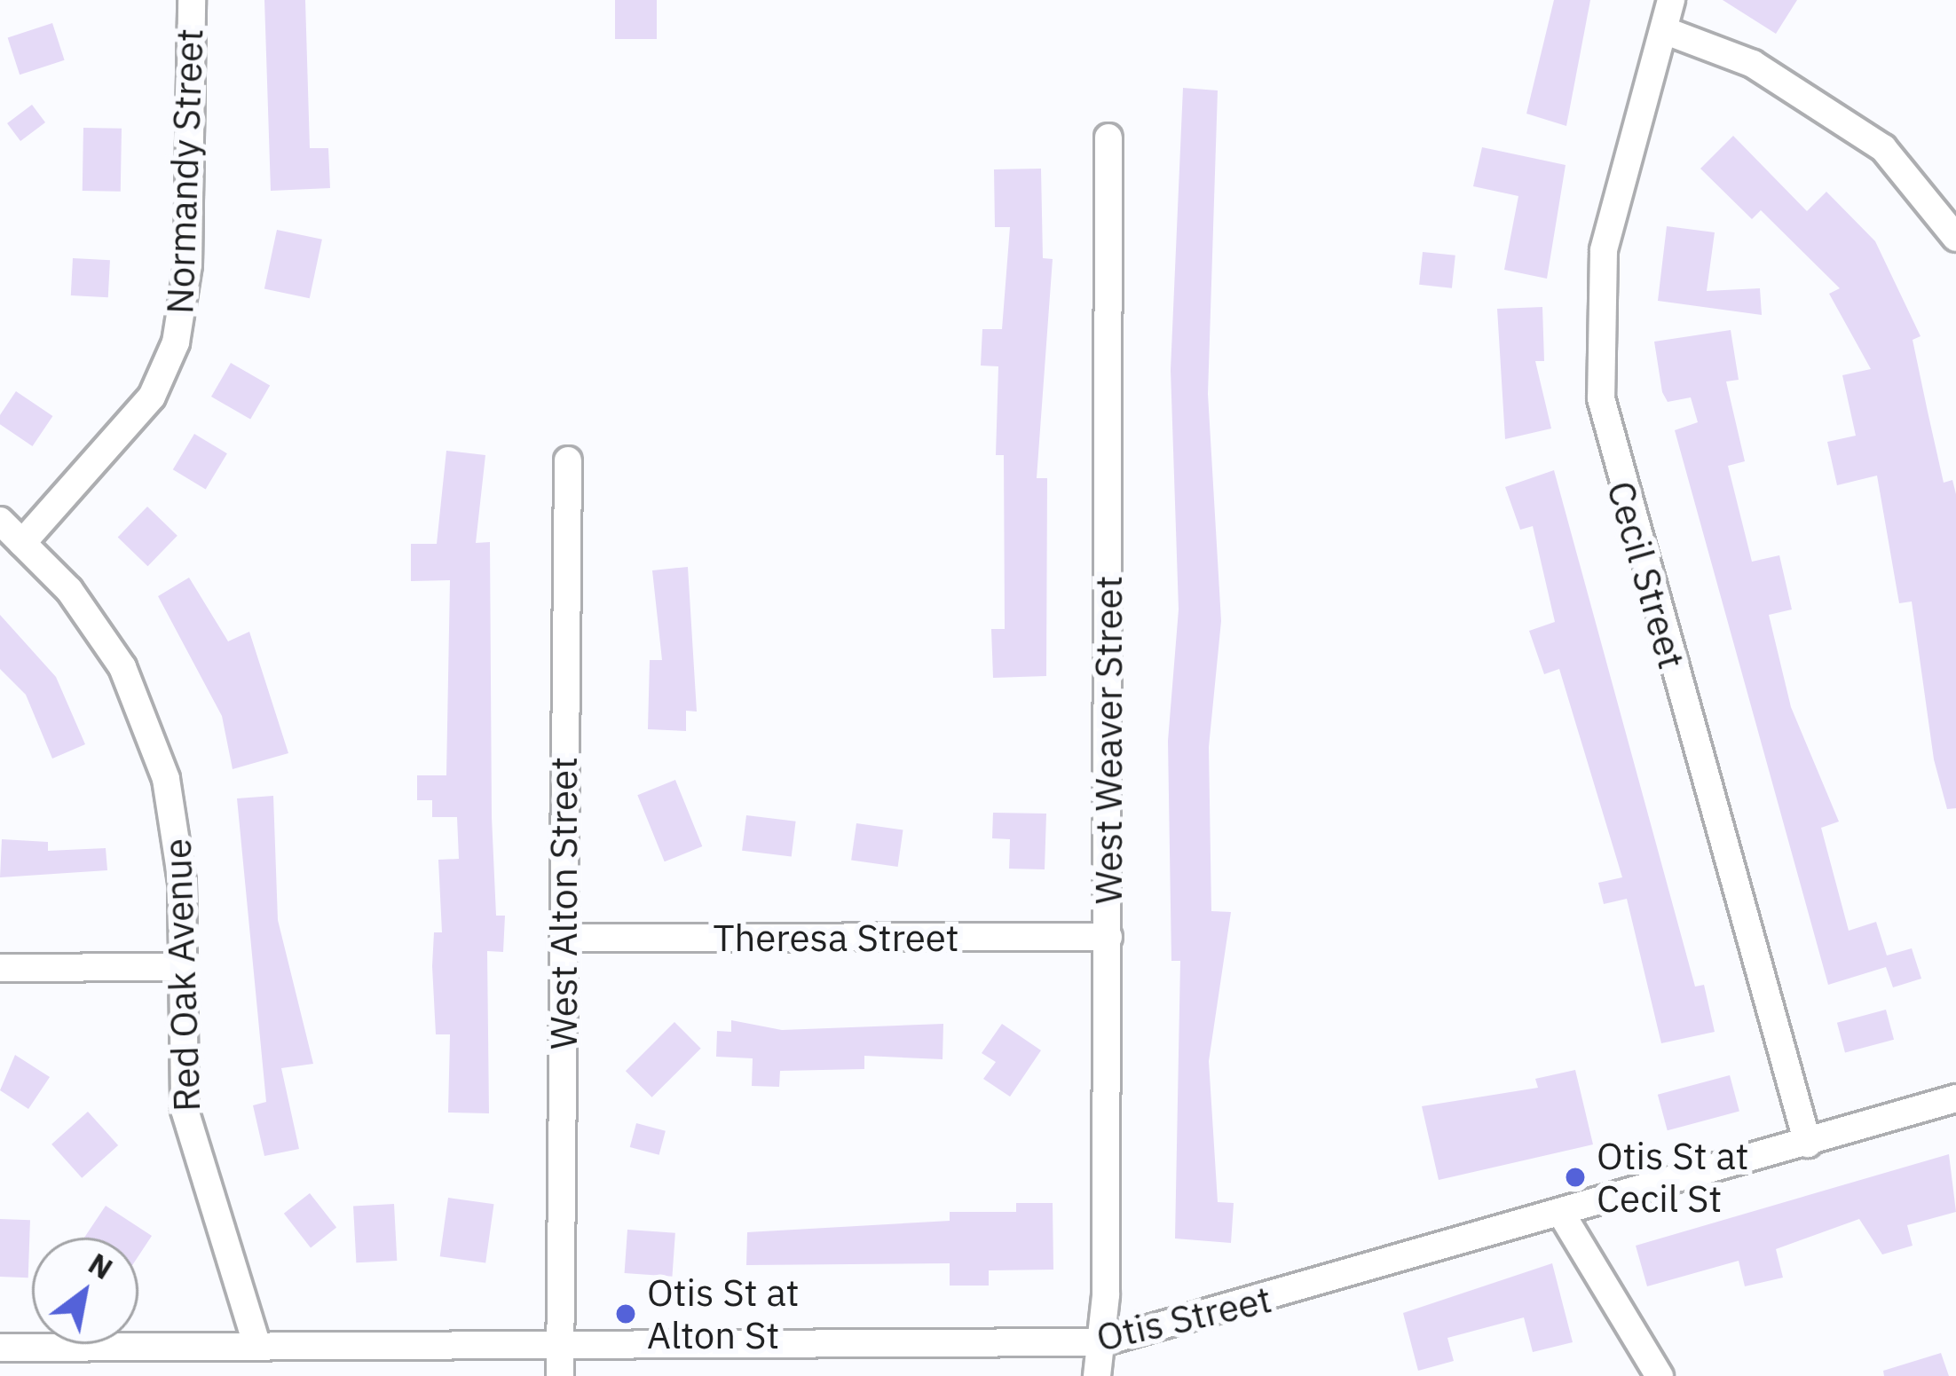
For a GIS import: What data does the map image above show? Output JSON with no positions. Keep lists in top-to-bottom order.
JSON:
{
  "streets": {
    "street": [
      "Normandy Street",
      "Cecil Street",
      "West Weaver Street",
      "West Alton Street",
      "Theresa Street",
      "Red Oak Avenue",
      "Otis Street"
    ]
  },
  "crossings": [
    ["Normandy Street", "Red Oak Avenue"],
    ["Cecil Street", "Otis Street"],
    ["West Weaver Street", "Theresa Street"],
    ["West Weaver Street", "Otis Street"],
    ["West Alton Street", "Theresa Street"],
    ["West Alton Street", "Otis Street"],
    ["Red Oak Avenue", "Otis Street"]
  ],
  "places": ["Otis St at Cecil St", "Otis St at Alton St"],
  "north": "top right"
}
